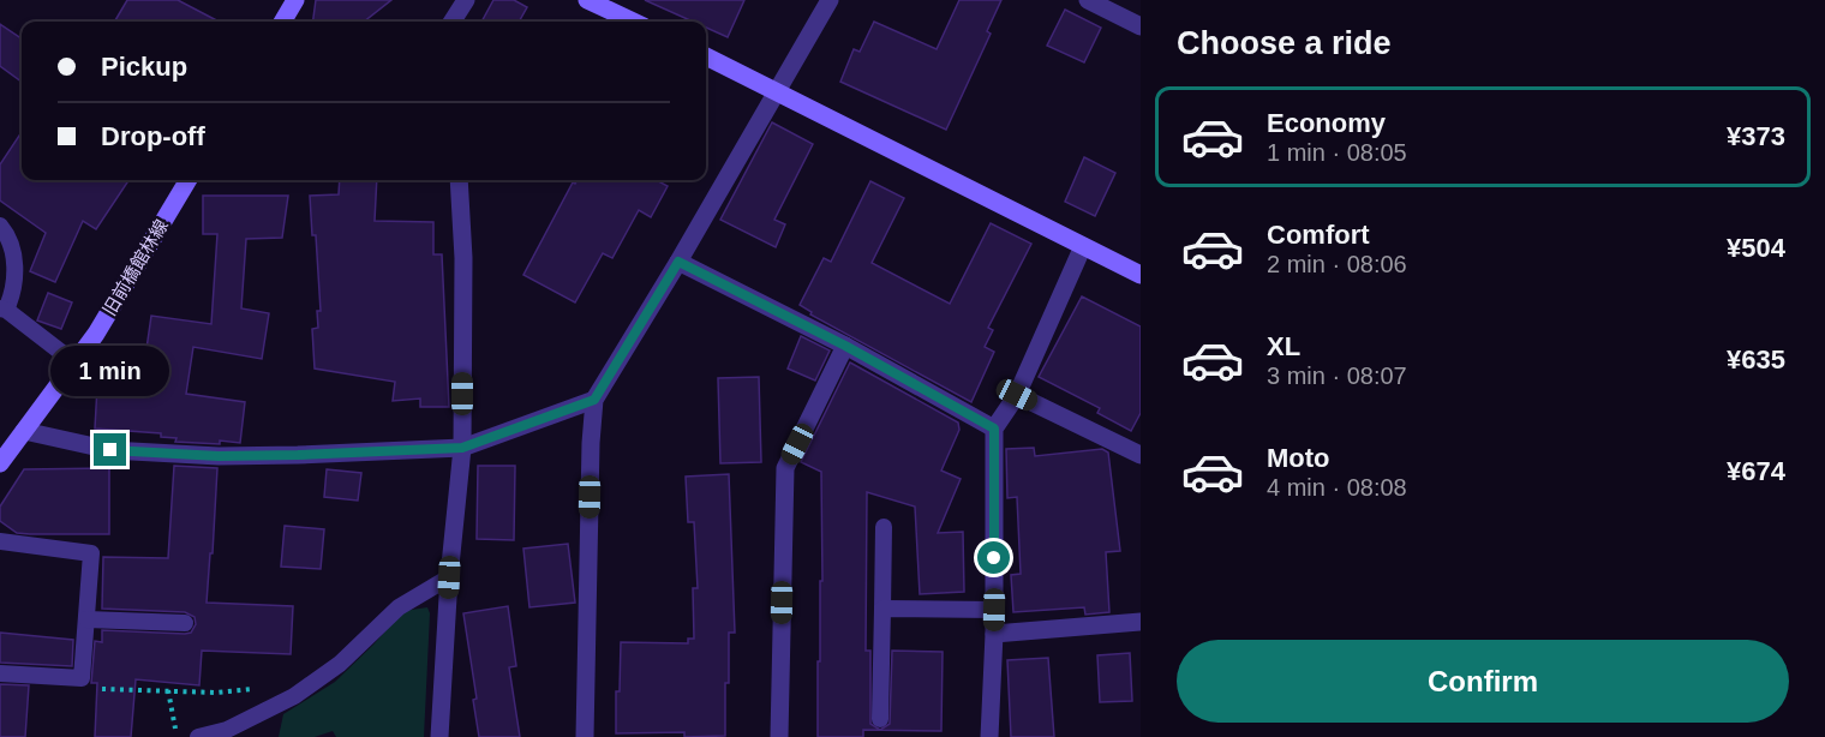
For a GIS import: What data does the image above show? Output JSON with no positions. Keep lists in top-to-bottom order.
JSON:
{
  "streets": {
    "street": ["旧前橋館林線"]
  },
  "page": {
    "heading": "Choose a ride",
    "banner": ["Pickup", "Drop-off"],
    "list": [
      {
        "name": "Economy",
        "note": "1 min · 08:05",
        "value": "¥373"
      },
      {
        "name": "Comfort",
        "note": "2 min · 08:06",
        "value": "¥504"
      },
      {
        "name": "XL",
        "note": "3 min · 08:07",
        "value": "¥635"
      },
      {
        "name": "Moto",
        "note": "4 min · 08:08",
        "value": "¥674"
      }
    ],
    "bubble": "1 min",
    "buttons": "Confirm"
  }
}
